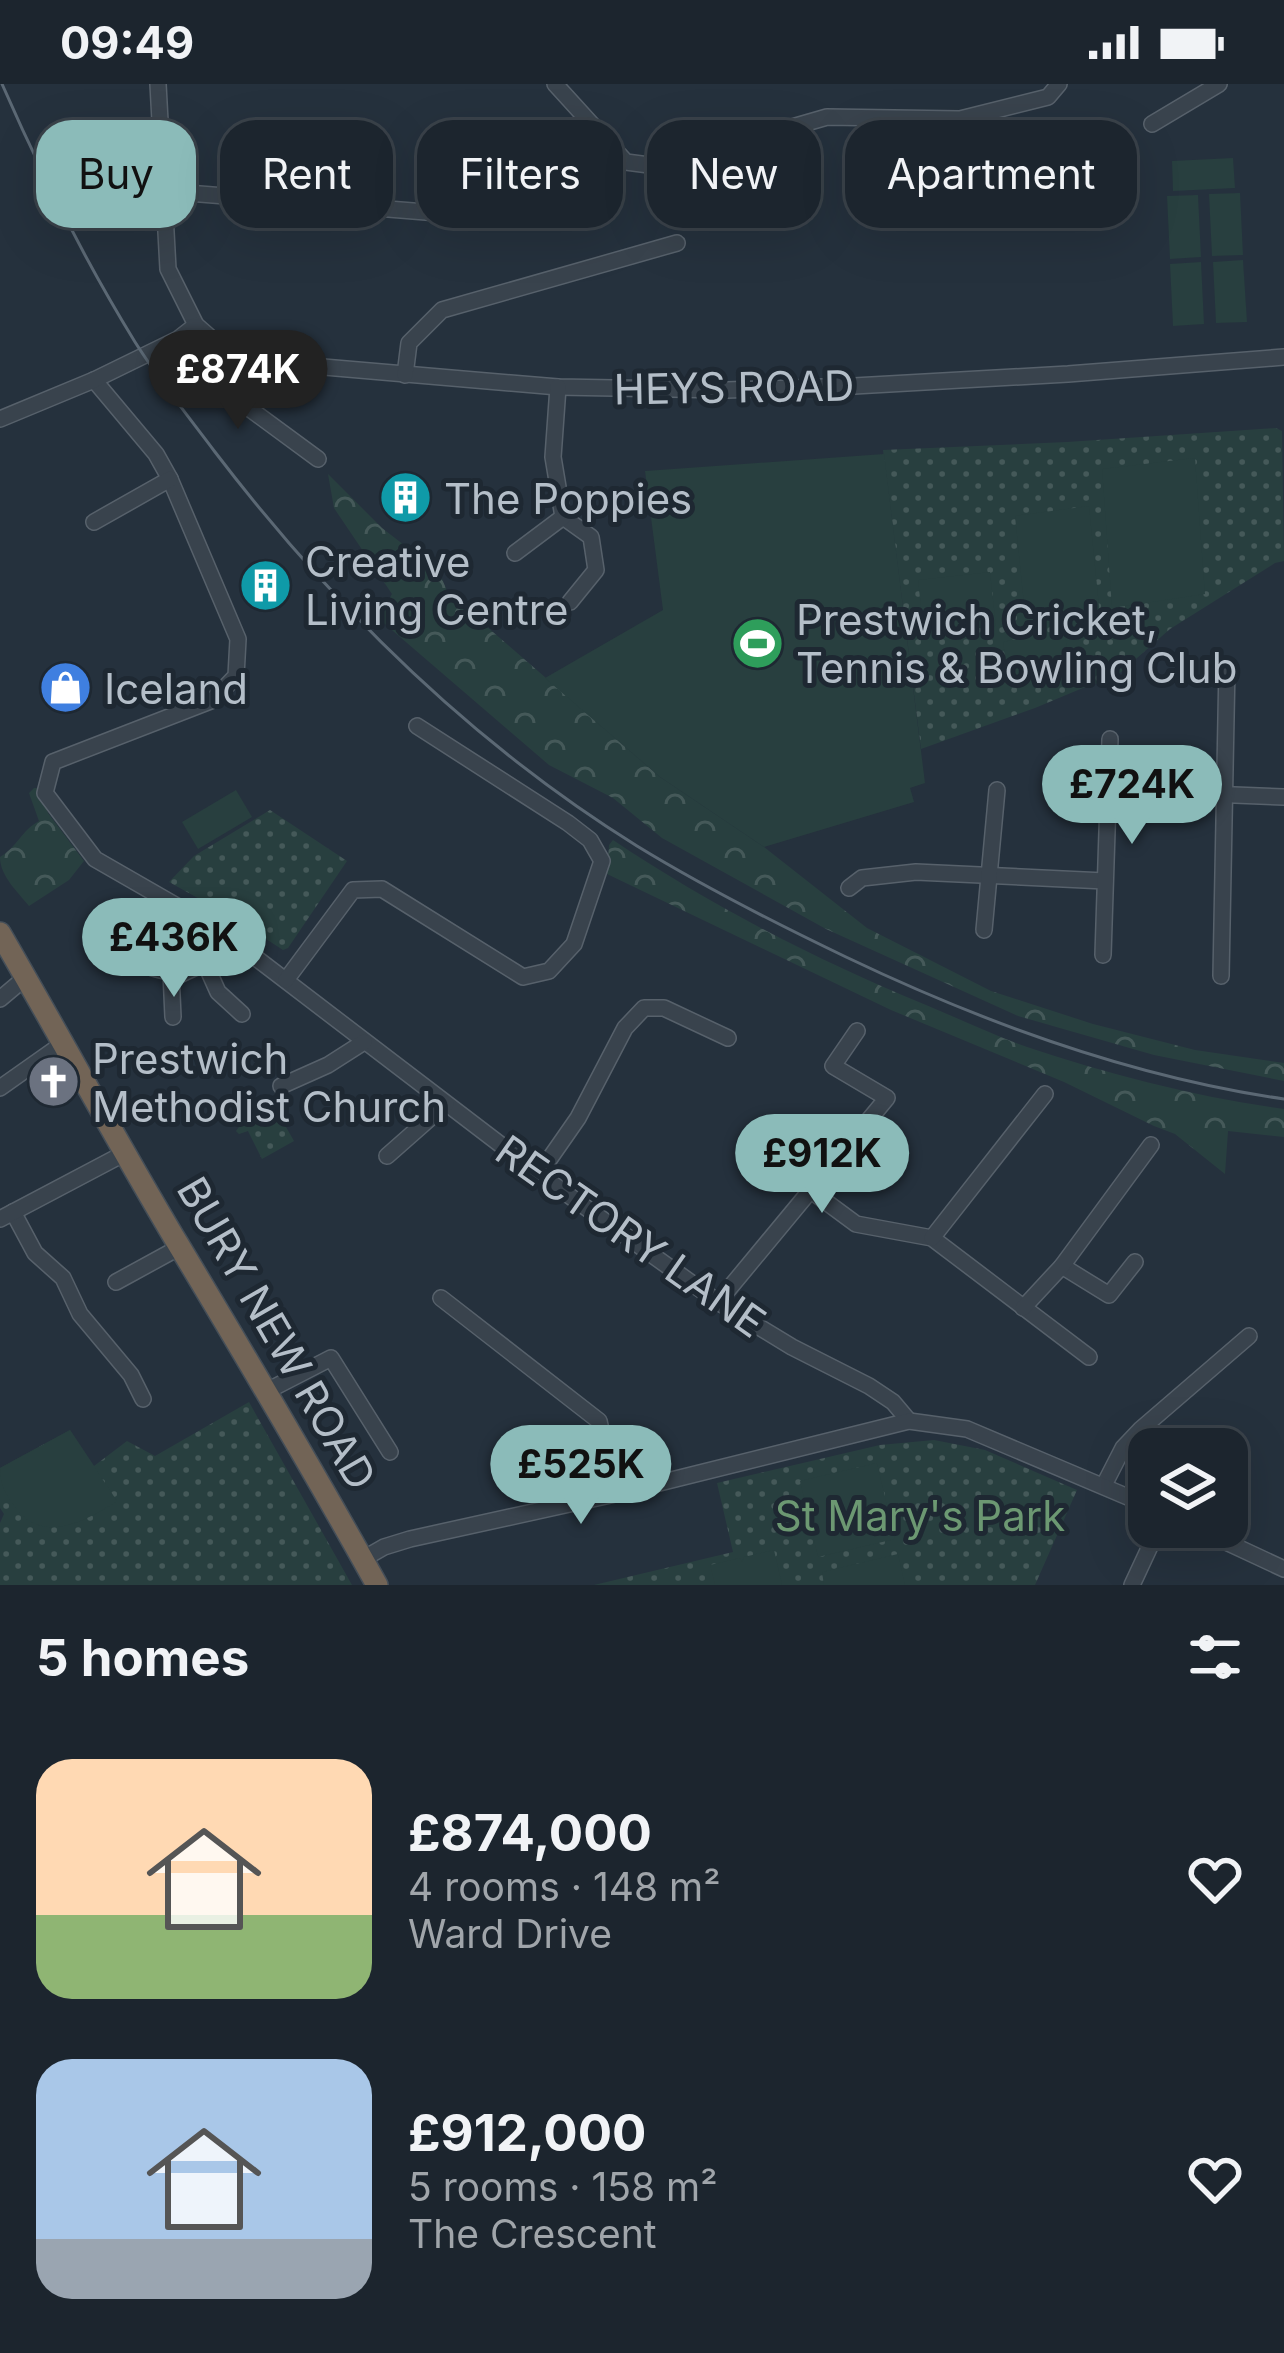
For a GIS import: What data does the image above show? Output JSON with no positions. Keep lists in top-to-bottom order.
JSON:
{
  "streets": {
    "highway": ["BURY NEW ROAD"],
    "street": ["HEYS ROAD", "RECTORY LANE"]
  },
  "parks": ["St Mary's Park"],
  "places": {
    "building": ["The Poppies", "Creative Living Centre"],
    "sports": ["Prestwich Cricket, Tennis & Bowling Club"],
    "shop": ["Iceland"],
    "church": ["Prestwich Methodist Church"]
  },
  "page": {
    "status": "09:49",
    "chip": [
      "Buy",
      "Rent",
      "Filters",
      "New",
      "Apartment"
    ],
    "price": [
      "£874K",
      "£724K",
      "£436K",
      "£912K",
      "£525K"
    ],
    "heading": "5 homes",
    "list": [
      {
        "name": "£874,000",
        "note": "4 rooms · 148 m² · Ward Drive"
      },
      {
        "name": "£912,000",
        "note": "5 rooms · 158 m² · The Crescent"
      }
    ]
  }
}
